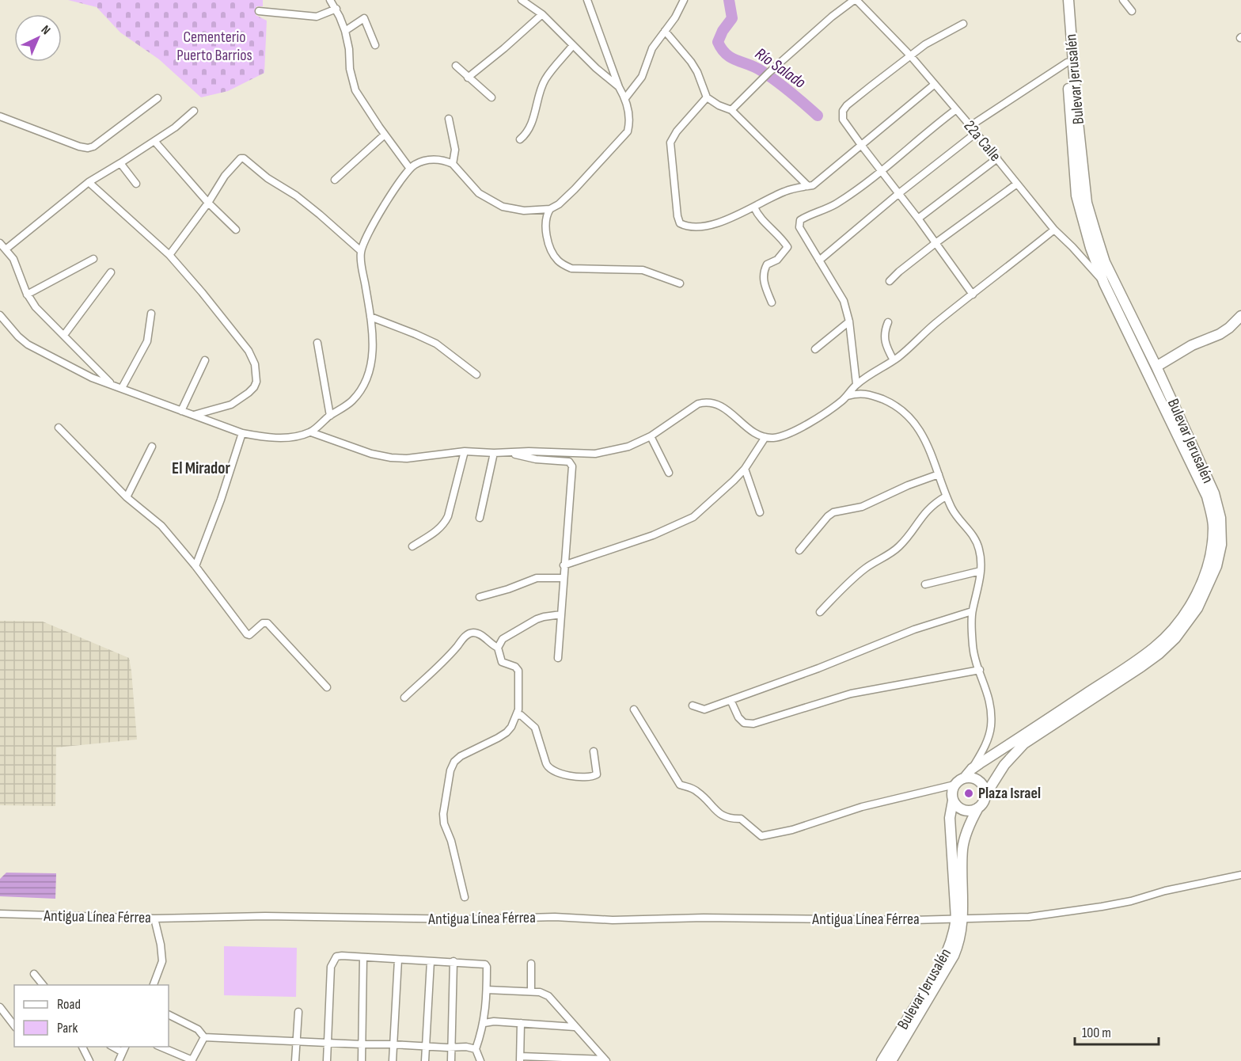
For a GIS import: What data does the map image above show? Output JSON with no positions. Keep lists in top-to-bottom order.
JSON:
{
  "streets": {
    "main road": ["Bulevar Jerusalén"],
    "street": ["22a Calle", "Antigua Línea Férrea"]
  },
  "crossings": [
    ["Bulevar Jerusalén", "22a Calle"],
    ["Bulevar Jerusalén", "Antigua Línea Férrea"]
  ],
  "districts": ["El Mirador"],
  "water": ["Río Salado"],
  "parks": ["Cementerio Puerto Barrios"],
  "places": ["Plaza Israel"],
  "legend": ["Road", "Park"],
  "scale_bar": "100 m",
  "north": "top right"
}
